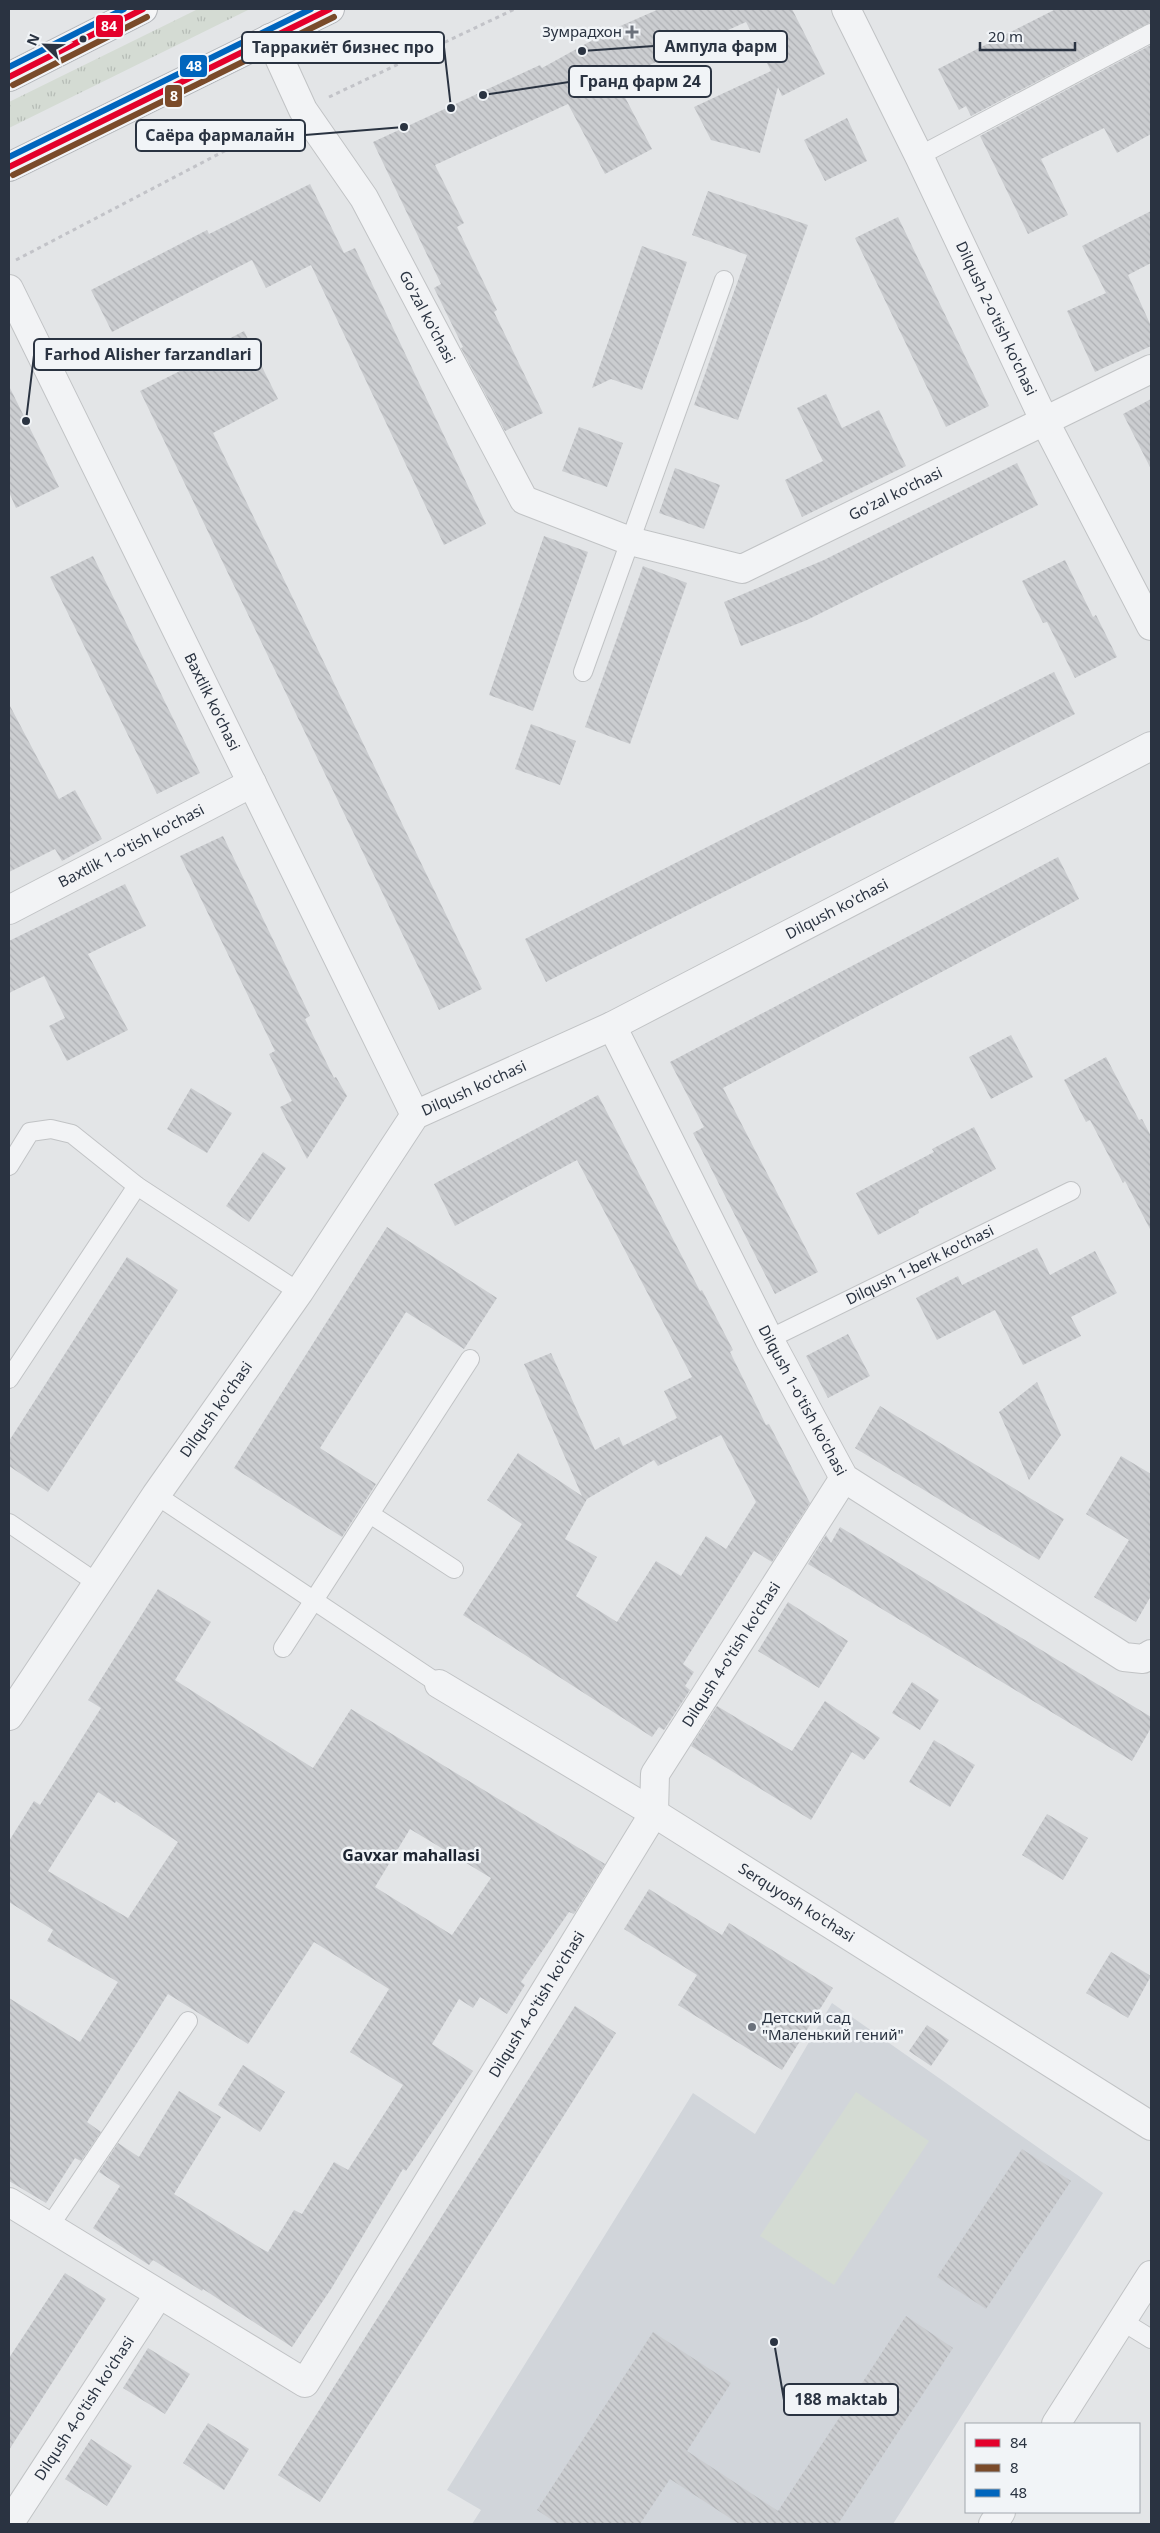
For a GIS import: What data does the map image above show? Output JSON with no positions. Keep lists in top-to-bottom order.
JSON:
{
  "streets": {
    "street": [
      "Go'zal ko'chasi",
      "Dilqush 2-o'tish ko'chasi",
      "Baxtlik ko'chasi",
      "Baxtlik 1-o'tish ko'chasi",
      "Dilqush ko'chasi",
      "Dilqush 1-o'tish ko'chasi",
      "Dilqush 4-o'tish ko'chasi",
      "Serquyosh ko'chasi"
    ],
    "lane": ["Dilqush 1-berk ko'chasi"]
  },
  "crossings": [
    ["Go'zal ko'chasi", "Dilqush 2-o'tish ko'chasi"],
    ["Baxtlik ko'chasi", "Baxtlik 1-o'tish ko'chasi"],
    ["Baxtlik ko'chasi", "Dilqush ko'chasi"],
    ["Dilqush ko'chasi", "Dilqush 1-o'tish ko'chasi"],
    ["Dilqush 1-berk ko'chasi", "Dilqush 1-o'tish ko'chasi"],
    ["Dilqush 1-o'tish ko'chasi", "Dilqush 4-o'tish ko'chasi"],
    ["Dilqush 4-o'tish ko'chasi", "Serquyosh ko'chasi"]
  ],
  "districts": ["Gavxar mahallasi"],
  "places": {
    "health": ["Зумрадхон"],
    "other": [
      "Ампула фарм",
      "Гранд фарм 24",
      "Тарракиёт бизнес про",
      "Саёра фармалайн",
      "Farhod Alisher farzandlari",
      "Детский сад \"Маленький гений\"",
      "188 maktab"
    ]
  },
  "lines": ["transit line 84", "transit line 48", "transit line 8"],
  "legend": ["84", "8", "48"],
  "scale_bar": "20 m",
  "north": "top left"
}
